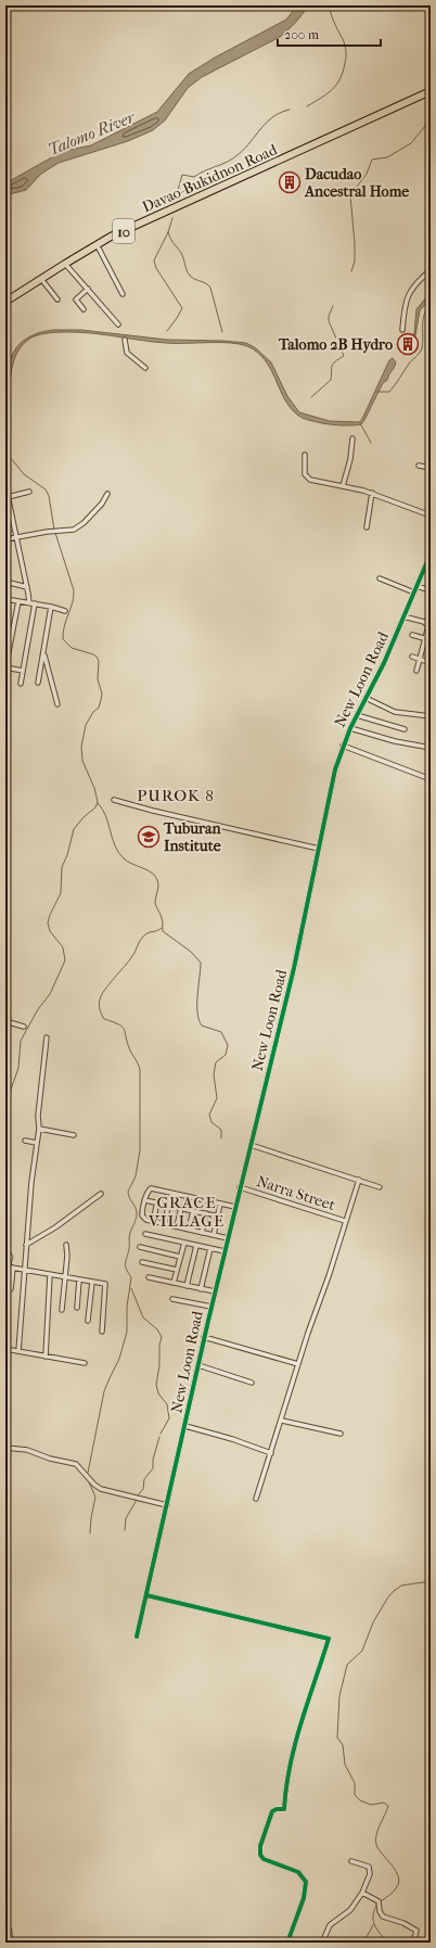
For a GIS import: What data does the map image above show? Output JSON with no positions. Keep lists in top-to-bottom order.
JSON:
{
  "streets": {
    "highway": ["Davao-Bukidnon Road", "10"],
    "street": ["New Loon Road", "Narra Street"]
  },
  "crossings": [
    ["New Loon Road", "Narra Street"]
  ],
  "districts": ["PUROK 8", "GRACE VILLAGE"],
  "water": ["Talomo River"],
  "places": {
    "building": ["Dacudao Ancestral Home", "Talomo 2B Hydro"],
    "school or university": ["Tuburan Institute"]
  },
  "scale_bar": "200 m"
}
